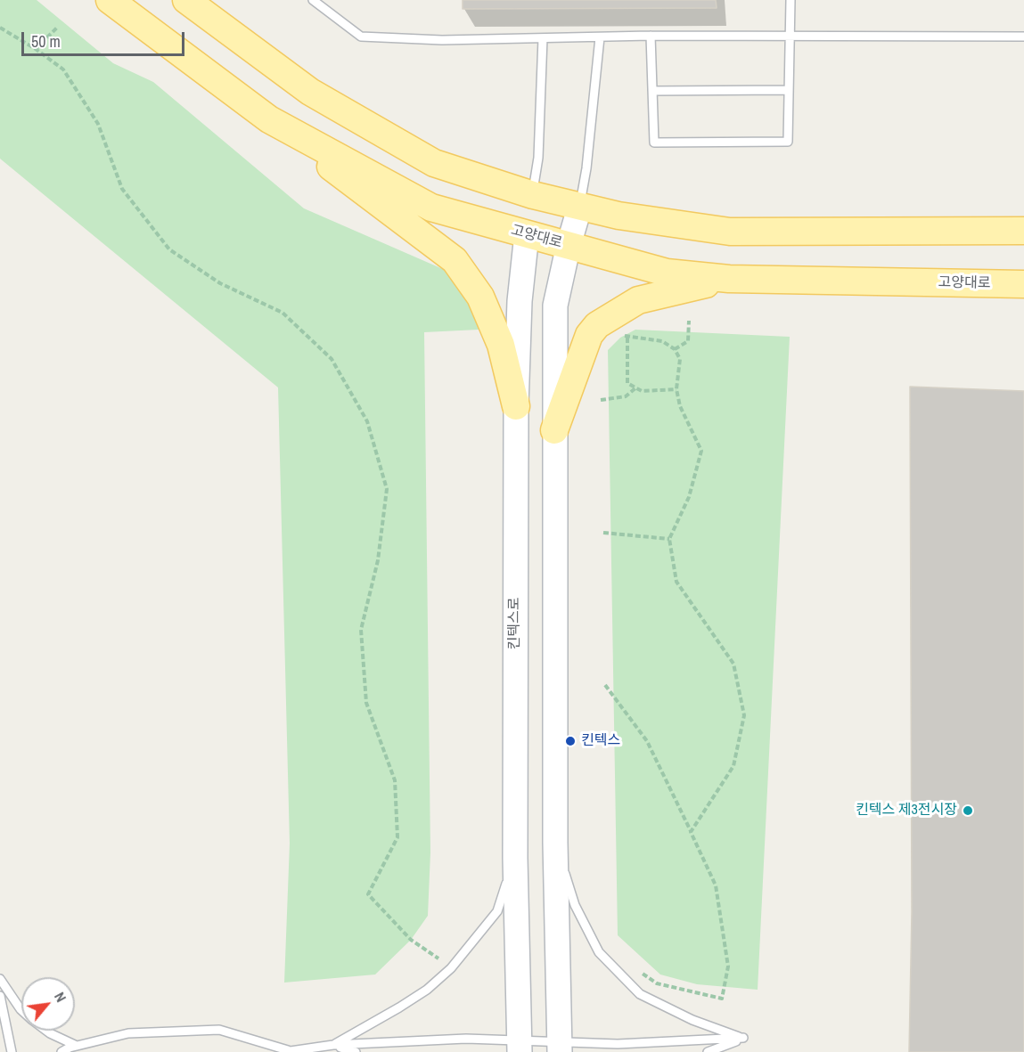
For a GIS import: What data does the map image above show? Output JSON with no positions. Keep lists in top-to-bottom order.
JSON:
{
  "streets": {
    "main road": ["고양대로", "킨텍스로"]
  },
  "crossings": [
    ["고양대로", "킨텍스로"]
  ],
  "places": ["킨텍스", "킨텍스 제3전시장"],
  "scale_bar": "50 m",
  "north": "top right"
}
